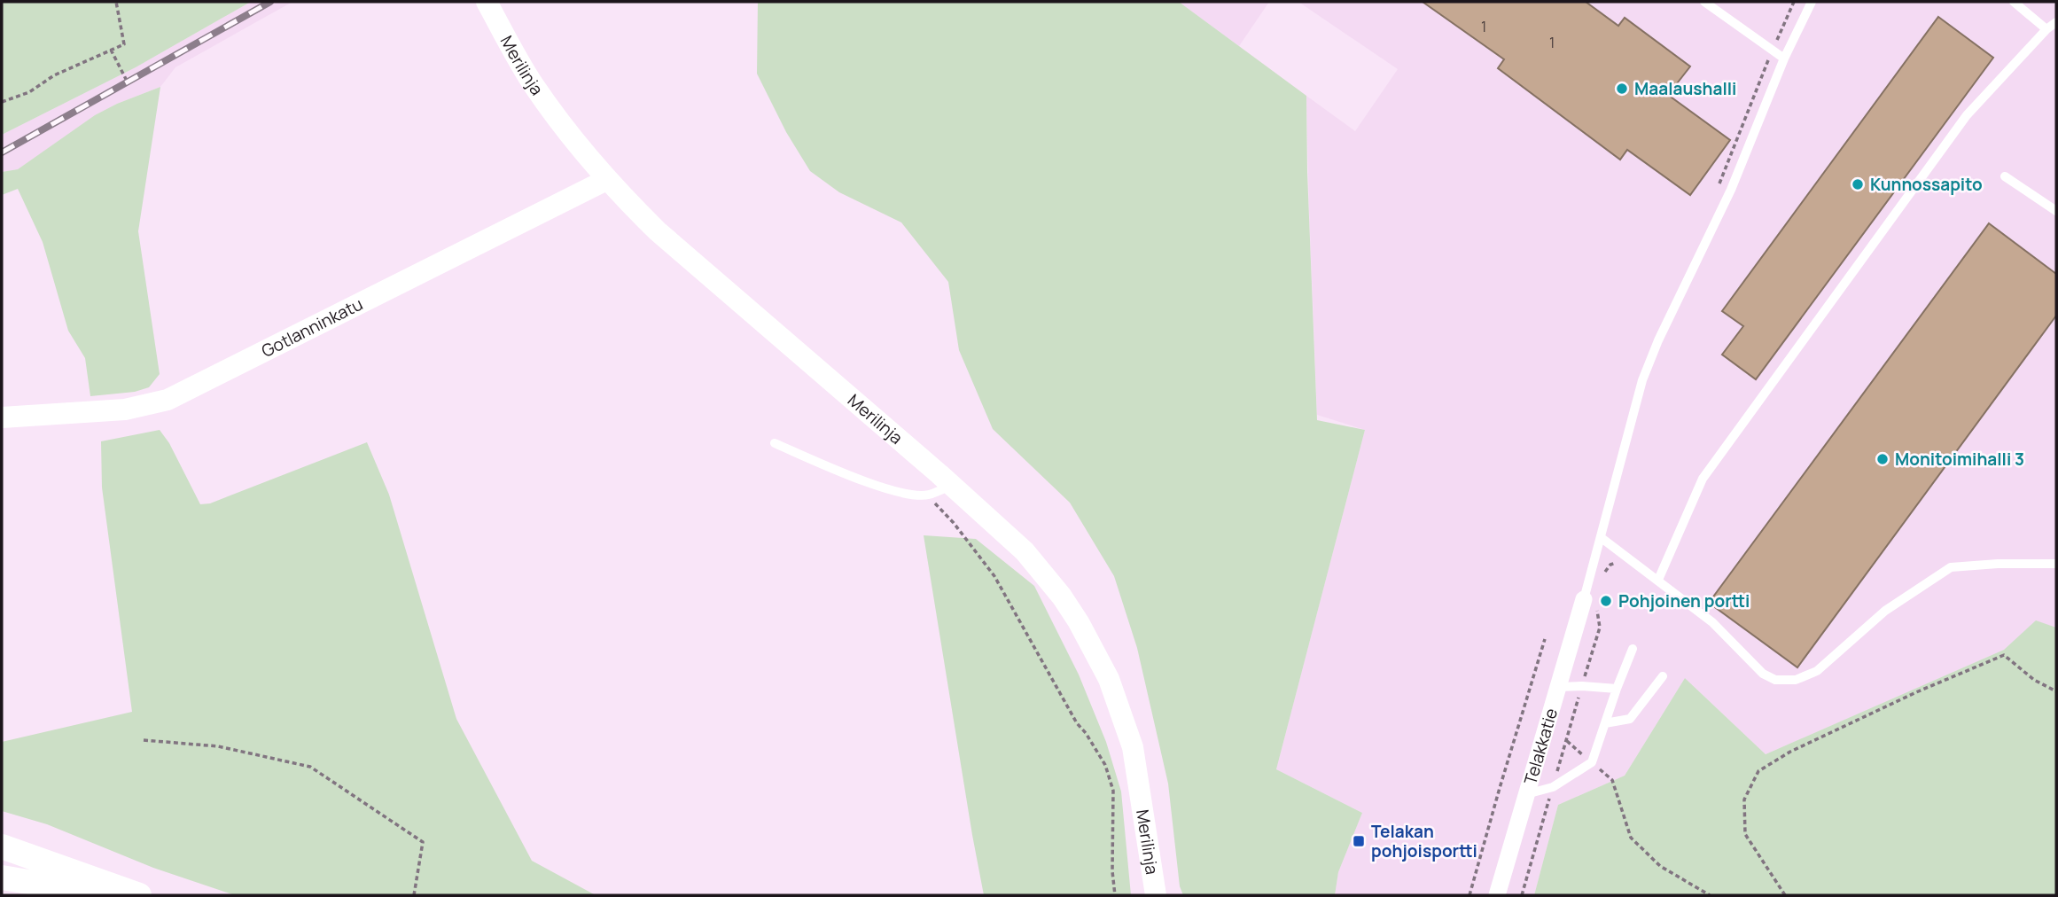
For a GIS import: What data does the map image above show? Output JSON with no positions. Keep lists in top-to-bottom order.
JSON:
{
  "streets": {
    "street": ["Merilinja", "Gotlanninkatu", "Telakkatie"]
  },
  "crossings": [
    ["Merilinja", "Gotlanninkatu"]
  ],
  "places": {
    "other": [
      "Maalaushalli",
      "Kunnossapito",
      "Monitoimihalli 3",
      "Pohjoinen portti"
    ],
    "transit": ["Telakan pohjoisportti"]
  },
  "house_numbers": ["1", "1"]
}
